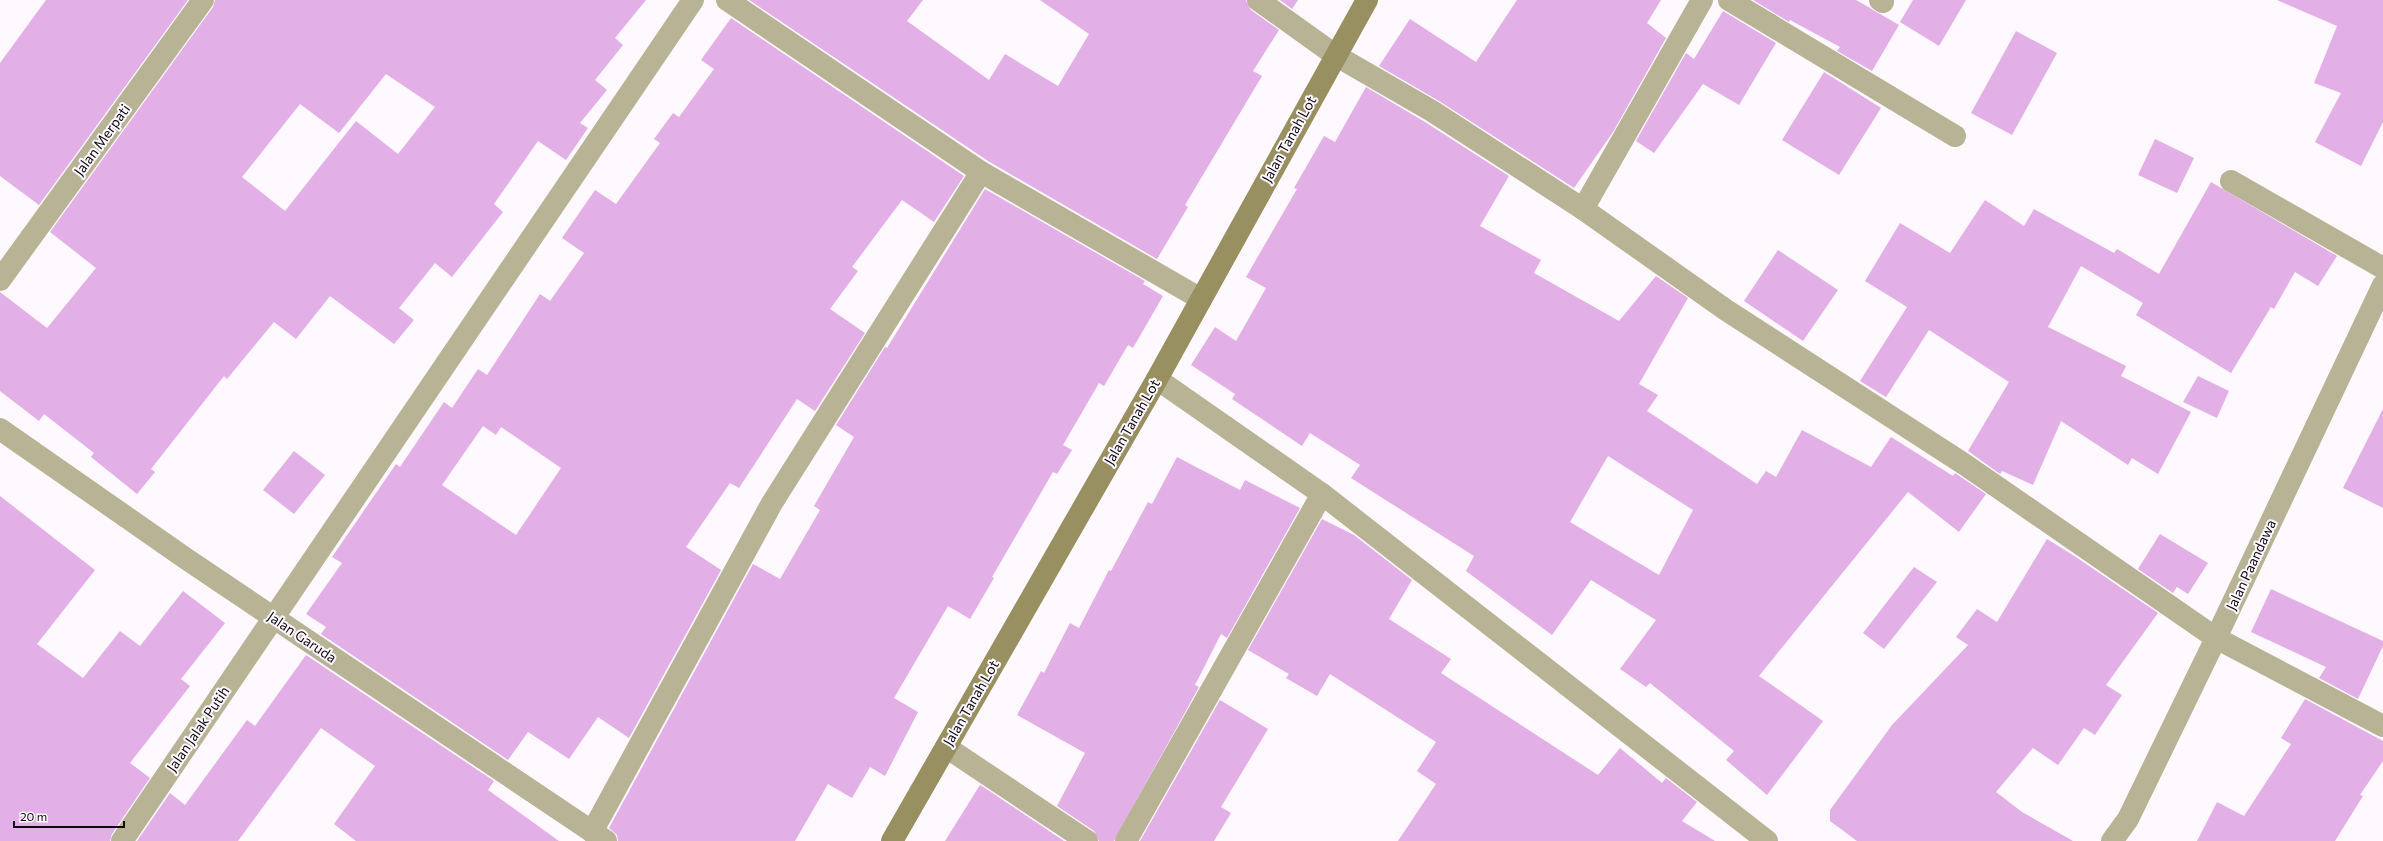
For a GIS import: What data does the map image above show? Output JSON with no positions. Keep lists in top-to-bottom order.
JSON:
{
  "streets": {
    "main road": ["Jalan Tanah Lot"],
    "street": [
      "Jalan Merpati",
      "Jalan Paandawa",
      "Jalan Garuda",
      "Jalan Jalak Putih"
    ]
  },
  "crossings": [
    ["Jalan Garuda", "Jalan Jalak Putih"]
  ],
  "scale_bar": "20 m"
}
